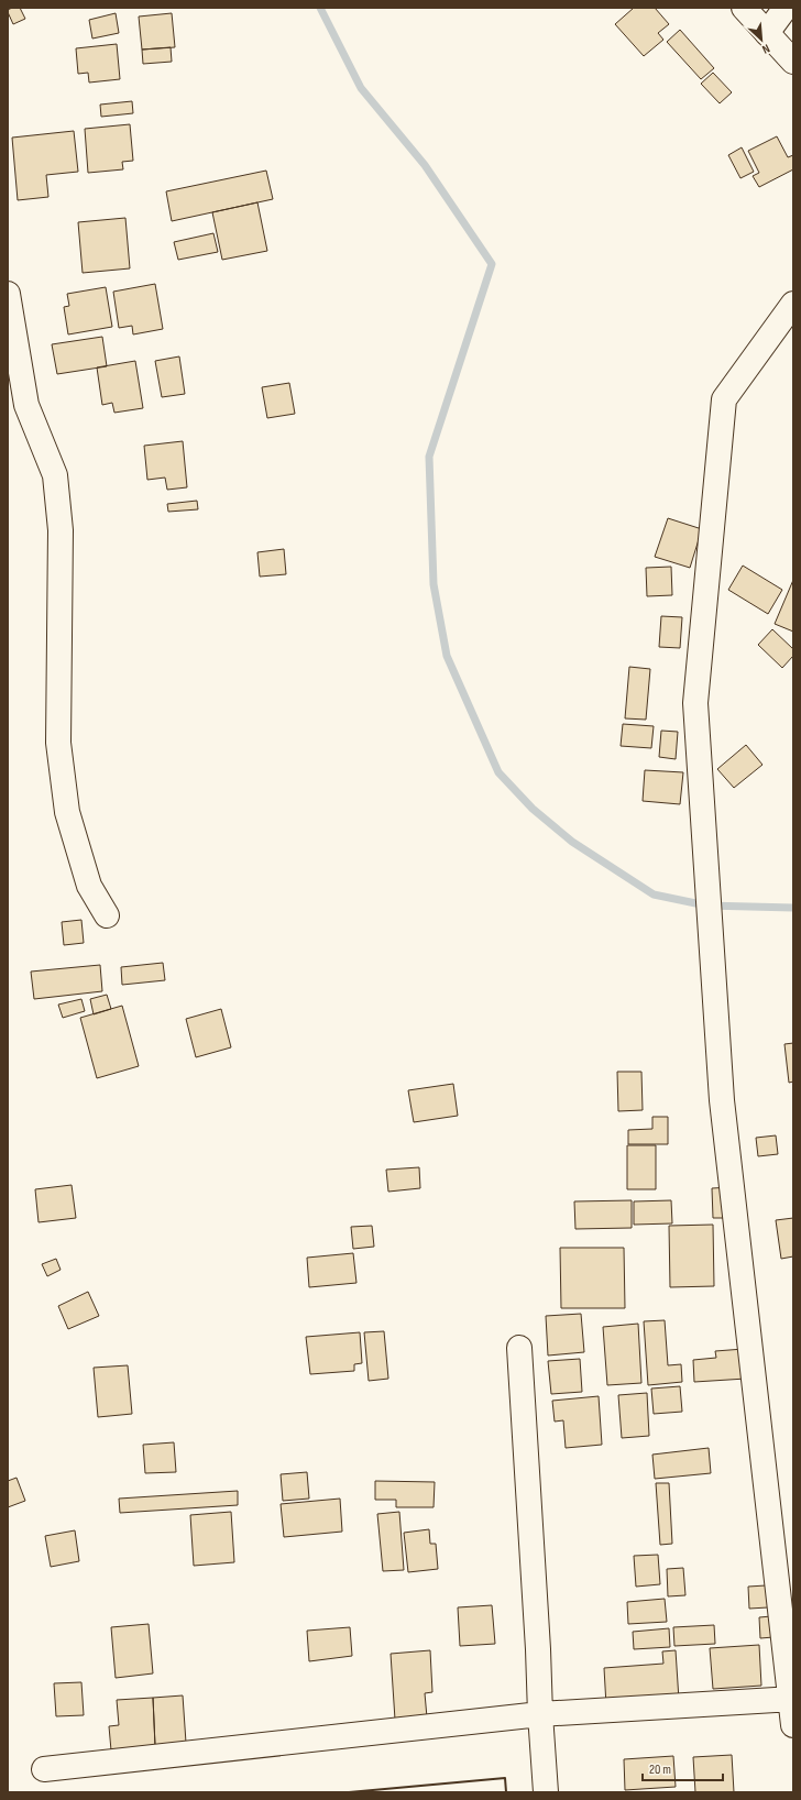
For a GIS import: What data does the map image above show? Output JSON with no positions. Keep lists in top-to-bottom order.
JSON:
{
  "scale_bar": "20 m",
  "north": "bottom right"
}
